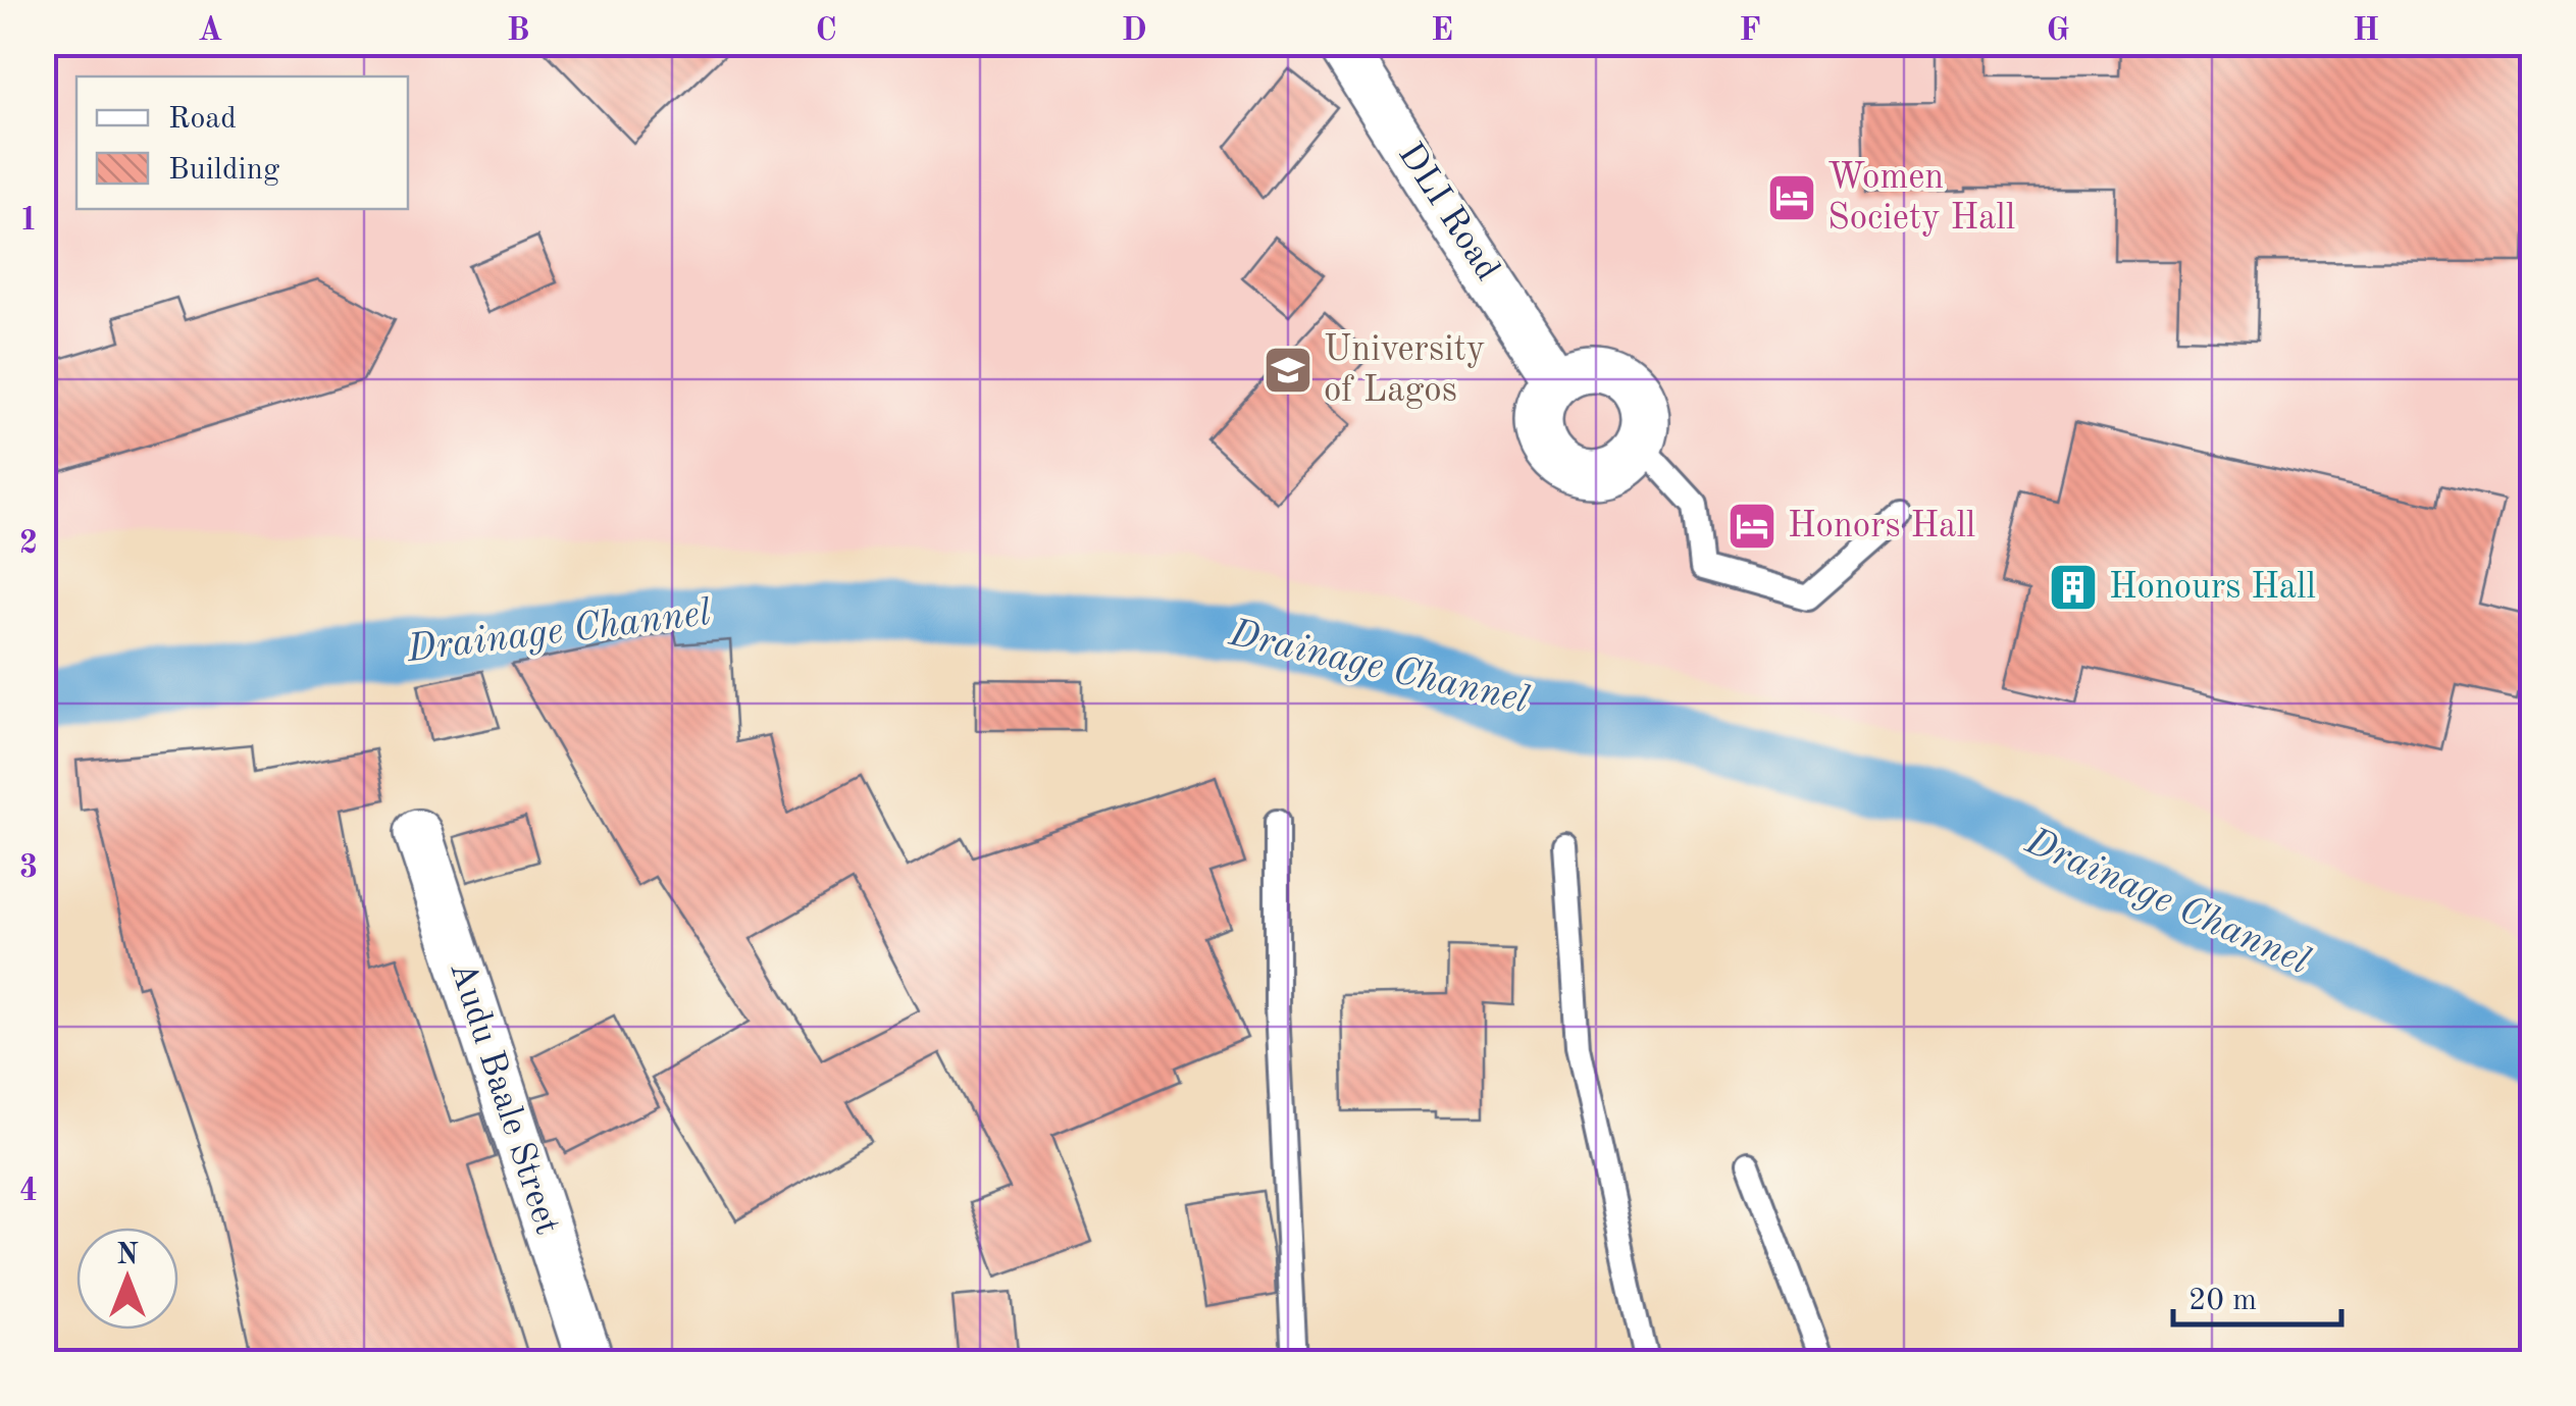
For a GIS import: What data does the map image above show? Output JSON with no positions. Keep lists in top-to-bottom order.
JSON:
{
  "streets": {
    "street": ["DLI Road", "Audu Baale Street"]
  },
  "water": ["Drainage Channel"],
  "places": {
    "hotel": ["Women Society Hall", "Honors Hall"],
    "school or university": ["University of Lagos"],
    "building": ["Honours Hall"]
  },
  "legend": ["Road", "Building"],
  "scale_bar": "20 m",
  "north": "top",
  "grid": {
    "columns": [
      "A",
      "B",
      "C",
      "D",
      "E",
      "F",
      "G",
      "H"
    ],
    "rows": [
      "1",
      "2",
      "3",
      "4"
    ]
  }
}
